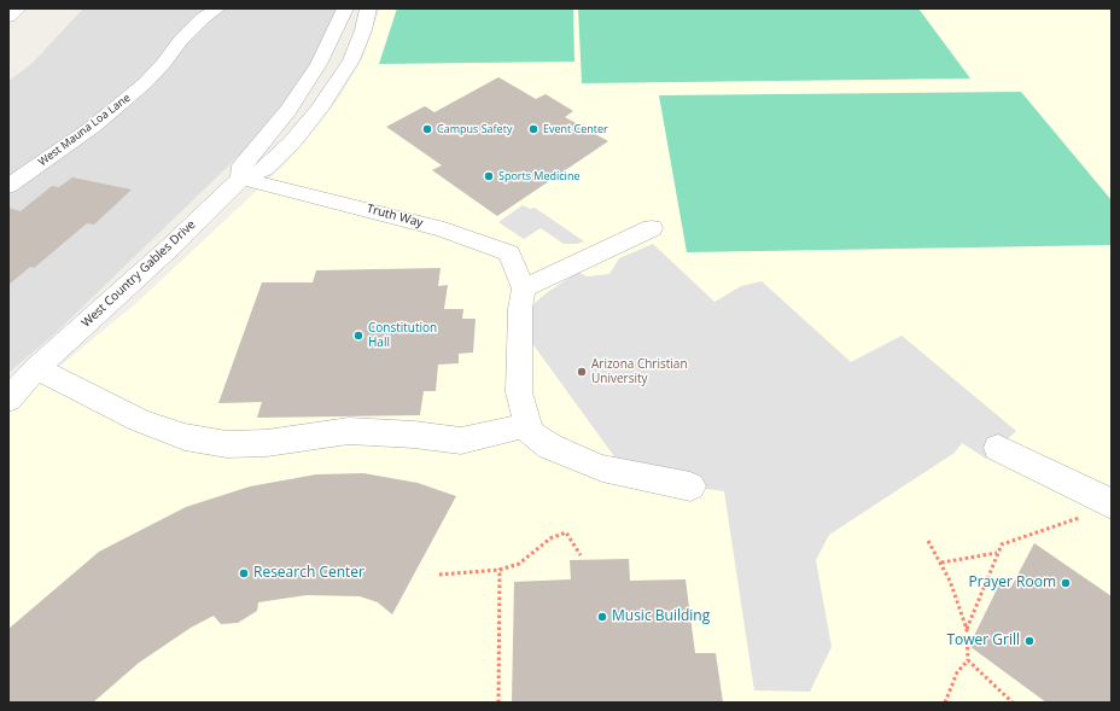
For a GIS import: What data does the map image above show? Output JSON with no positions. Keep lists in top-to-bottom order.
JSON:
{
  "streets": {
    "street": ["West Mauna Loa Lane", "Truth Way", "West Country Gables Drive"]
  },
  "crossings": [
    ["Truth Way", "West Country Gables Drive"]
  ],
  "places": [
    "Campus Safety",
    "Event Center",
    "Sports Medicine",
    "Constitution Hall",
    "Arizona Christian University",
    "Research Center",
    "Prayer Room",
    "Music Building",
    "Tower Grill"
  ]
}
